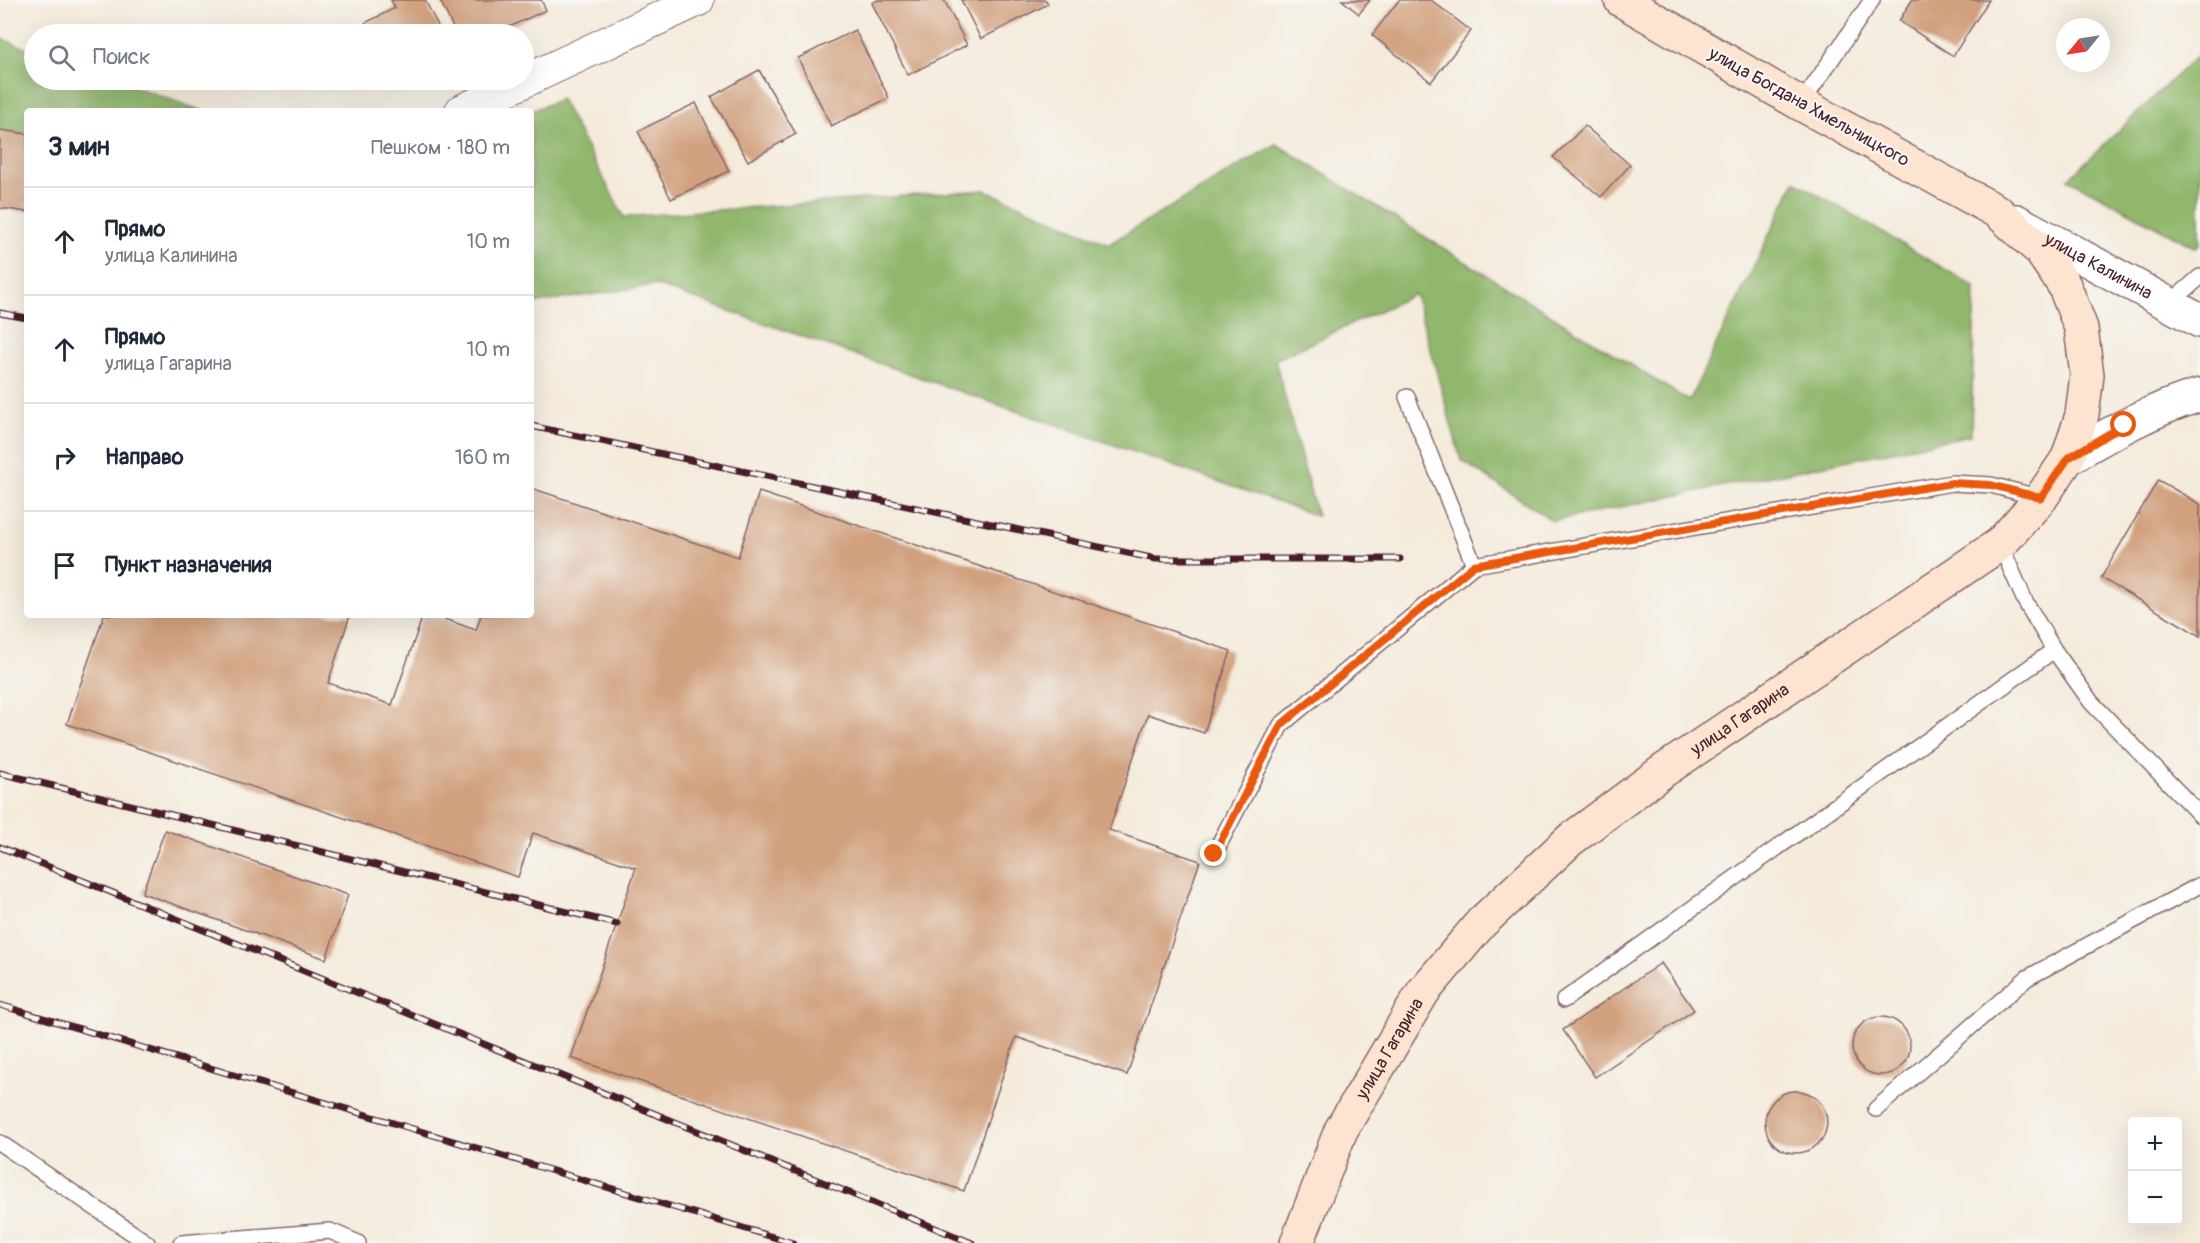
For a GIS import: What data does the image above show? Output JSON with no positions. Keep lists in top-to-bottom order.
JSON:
{
  "streets": {
    "main road": ["улица Богдана Хмельницкого", "улица Гагарина"],
    "street": ["улица Калинина"]
  },
  "crossings": [
    ["улица Богдана Хмельницкого", "улица Калинина"],
    ["улица Богдана Хмельницкого", "улица Гагарина"],
    ["улица Калинина", "улица Гагарина"]
  ],
  "north": "bottom left",
  "page": {
    "search": "Поиск",
    "heading": ["3 мин", "Пешком · 180 m"],
    "list": [
      ["Прямо", "улица Калинина", "10 m"],
      ["Прямо", "улица Гагарина", "10 m"],
      ["Направо", "160 m"],
      "Пункт назначения"
    ],
    "map_buttons": ["+", "−"]
  }
}
